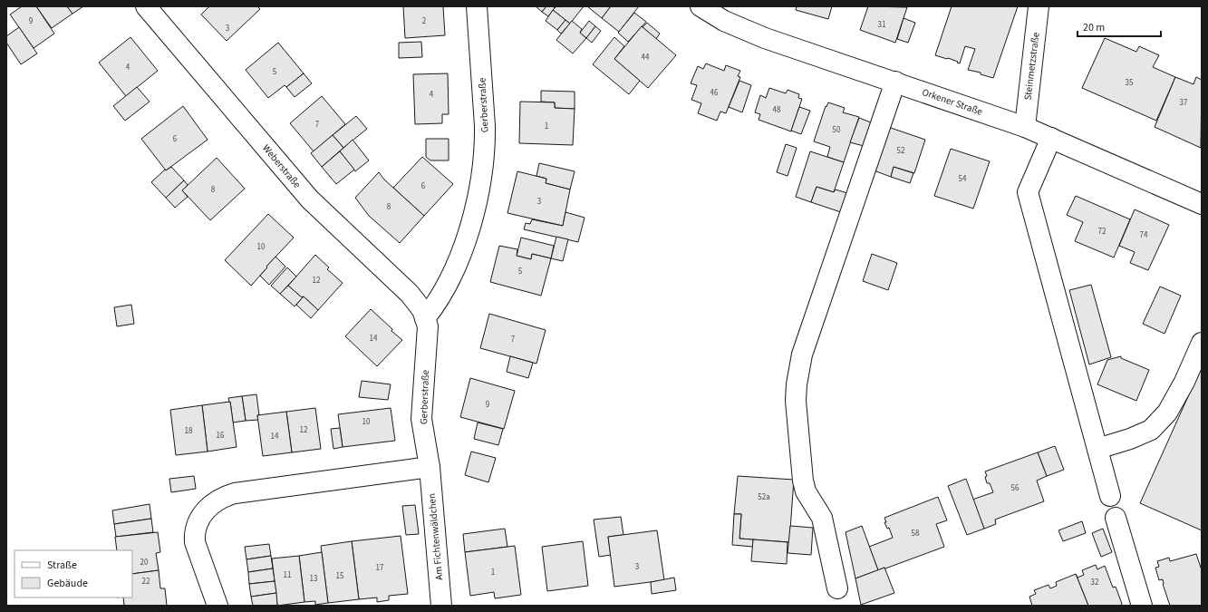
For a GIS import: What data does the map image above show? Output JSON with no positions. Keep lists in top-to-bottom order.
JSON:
{
  "streets": {
    "street": [
      "Steinmetzstraße",
      "Orkener Straße",
      "Gerberstraße",
      "Weberstraße",
      "Am Fichtenwäldchen"
    ]
  },
  "crossings": [
    ["Steinmetzstraße", "Orkener Straße"],
    ["Gerberstraße", "Weberstraße"],
    ["Gerberstraße", "Am Fichtenwäldchen"]
  ],
  "house_numbers": [
    "9",
    "2",
    "31",
    "3",
    "44",
    "4",
    "5",
    "35",
    "46",
    "4",
    "37",
    "48",
    "7",
    "1",
    "50",
    "6",
    "52",
    "54",
    "6",
    "8",
    "3",
    "8",
    "72",
    "74",
    "10",
    "5",
    "12",
    "14",
    "7",
    "9",
    "10",
    "12",
    "18",
    "16",
    "14",
    "56",
    "52a",
    "58",
    "20",
    "3",
    "17",
    "1",
    "11",
    "15",
    "13",
    "22",
    "32"
  ],
  "legend": ["Straße", "Gebäude"],
  "scale_bar": "20 m"
}
